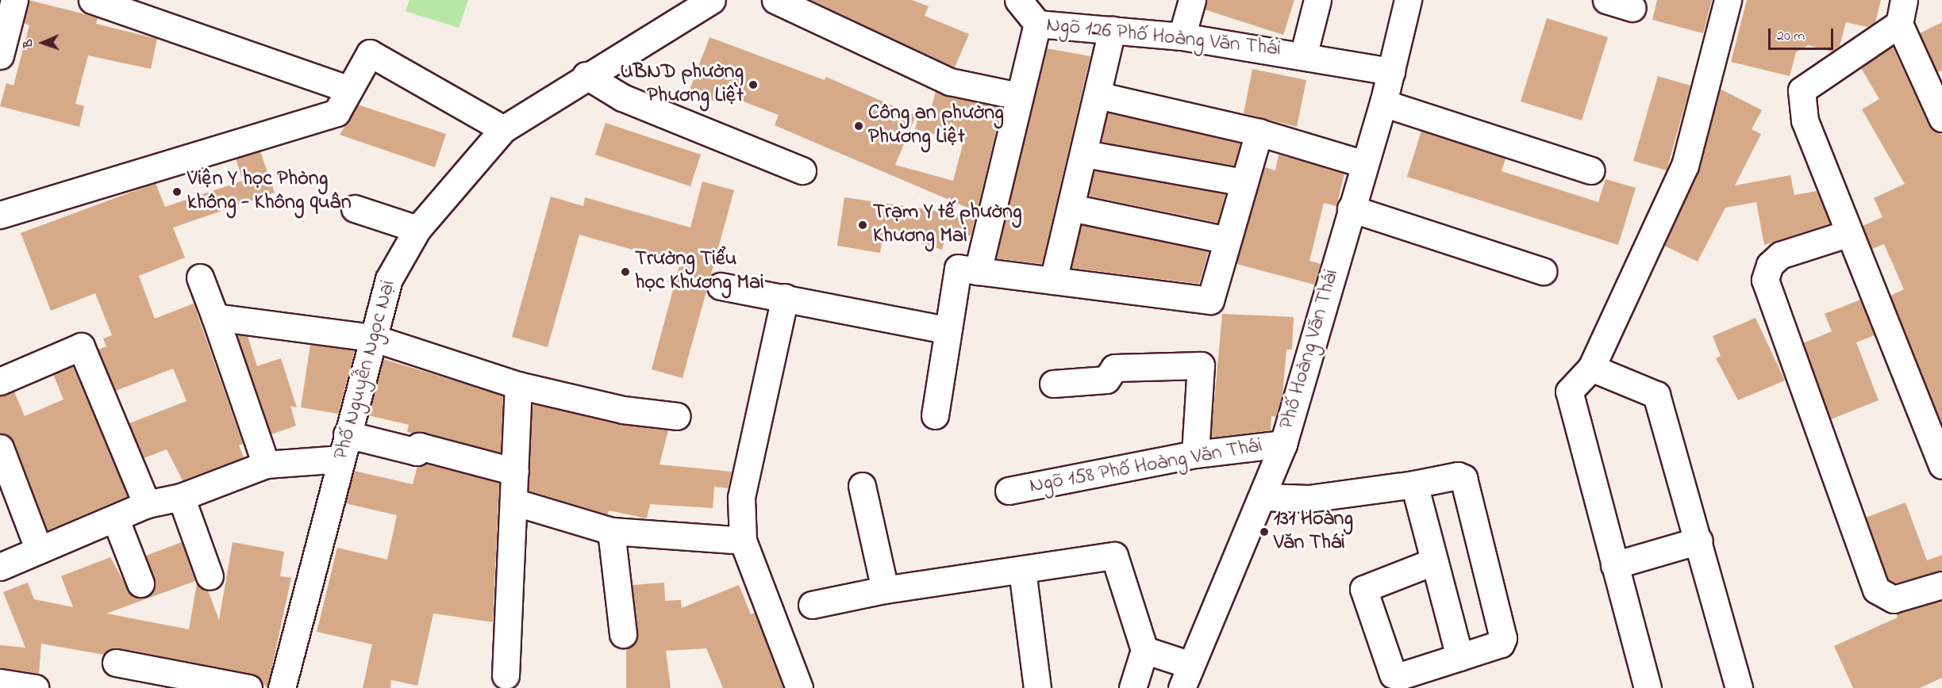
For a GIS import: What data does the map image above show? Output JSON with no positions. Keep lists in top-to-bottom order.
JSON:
{
  "streets": {
    "street": [
      "Ngõ 126 Phố Hoàng Văn Thái",
      "Phố Hoàng Văn Thái",
      "Phố Nguyễn Ngọc Nại",
      "Ngõ 158 Phố Hoàng Văn Thái"
    ]
  },
  "crossings": [
    ["Ngõ 126 Phố Hoàng Văn Thái", "Phố Hoàng Văn Thái"],
    ["Phố Hoàng Văn Thái", "Ngõ 158 Phố Hoàng Văn Thái"]
  ],
  "places": [
    "UBND phường Phương Liệt",
    "Công an phường Phương Liệt",
    "Viện Y học Phòng không - Không quân",
    "Trạm Y tế phường Khương Mai",
    "Trường Tiểu học Khương Mai",
    "131 Hoàng Văn Thái"
  ],
  "scale_bar": "20 m",
  "north": "left"
}
